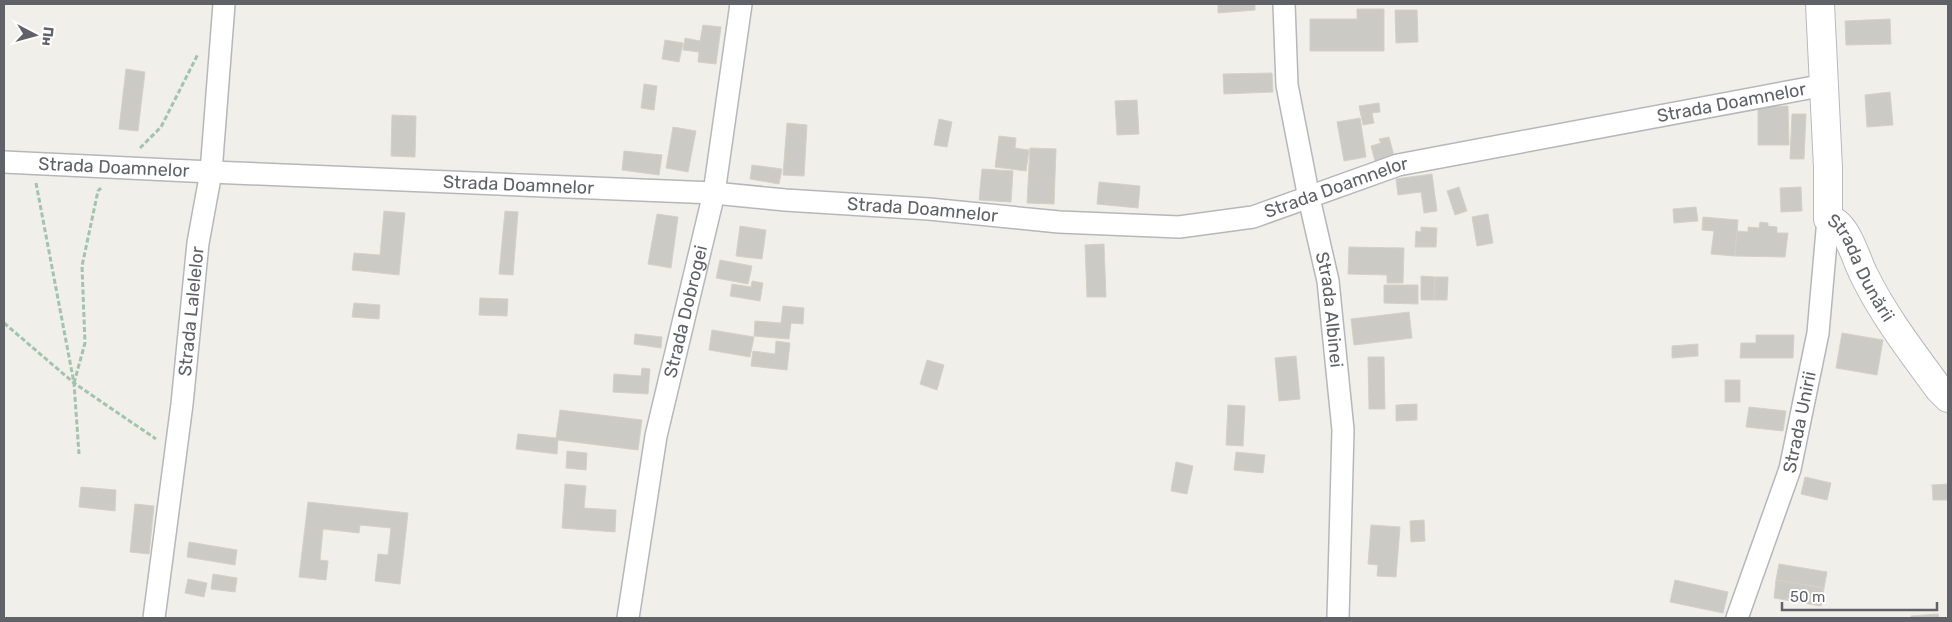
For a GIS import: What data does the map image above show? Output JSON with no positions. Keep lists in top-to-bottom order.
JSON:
{
  "streets": {
    "main road": ["Strada Dunării"],
    "street": [
      "Strada Doamnelor",
      "Strada Albinei",
      "Strada Lalelelor",
      "Strada Dobrogei",
      "Strada Unirii"
    ]
  },
  "crossings": [
    ["Strada Doamnelor", "Strada Dunării"],
    ["Strada Doamnelor", "Strada Albinei"],
    ["Strada Doamnelor", "Strada Lalelelor"],
    ["Strada Doamnelor", "Strada Dobrogei"],
    ["Strada Dunării", "Strada Unirii"]
  ],
  "scale_bar": "50 m",
  "north": "right"
}
